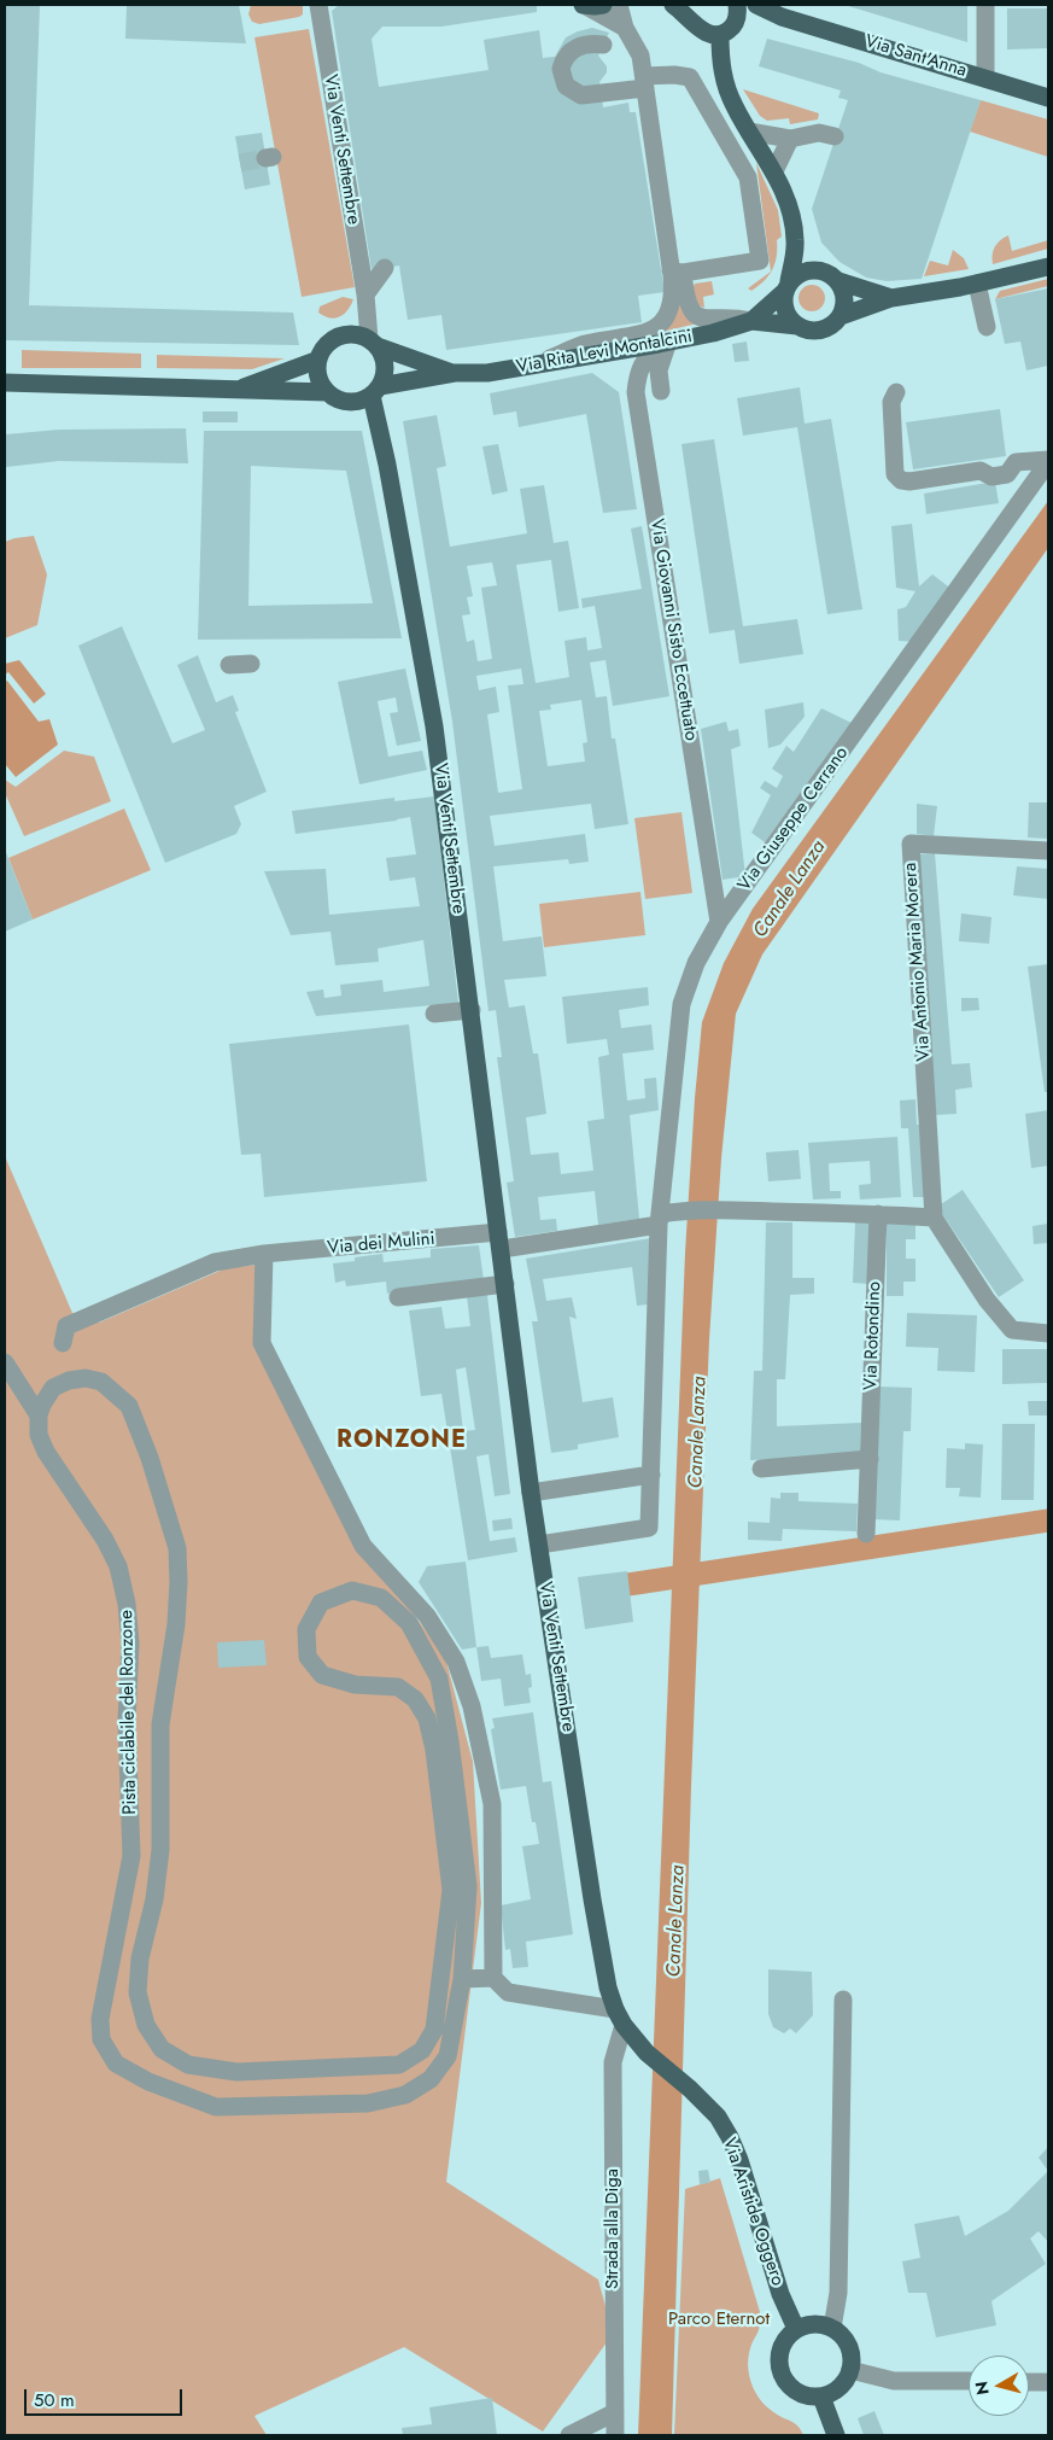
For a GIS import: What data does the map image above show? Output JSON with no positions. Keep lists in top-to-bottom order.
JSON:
{
  "streets": {
    "main road": [
      "Via Sant'Anna",
      "Via Venti Settembre",
      "Via Rita Levi Montalcini",
      "Via Aristide Oggero"
    ],
    "street": [
      "Via Giovanni Sisto Eccettuato",
      "Via Giuseppe Cerrano",
      "Via Antonio Maria Morera",
      "Via dei Mulini",
      "Via Rotondino",
      "Pista ciclabile del Ronzone",
      "Strada alla Diga"
    ]
  },
  "crossings": [
    ["Via Venti Settembre", "Via Rita Levi Montalcini"],
    ["Via Venti Settembre", "Via Giuseppe Cerrano"],
    ["Via Venti Settembre", "Via dei Mulini"],
    ["Via Venti Settembre", "Via Aristide Oggero"],
    ["Via Venti Settembre", "Strada alla Diga"],
    ["Via Rita Levi Montalcini", "Via Giovanni Sisto Eccettuato"],
    ["Via Giovanni Sisto Eccettuato", "Via Giuseppe Cerrano"],
    ["Via Aristide Oggero", "Strada alla Diga"]
  ],
  "districts": ["RONZONE"],
  "water": ["Canale Lanza"],
  "parks": ["Parco Eternot"],
  "scale_bar": "50 m",
  "north": "left"
}
